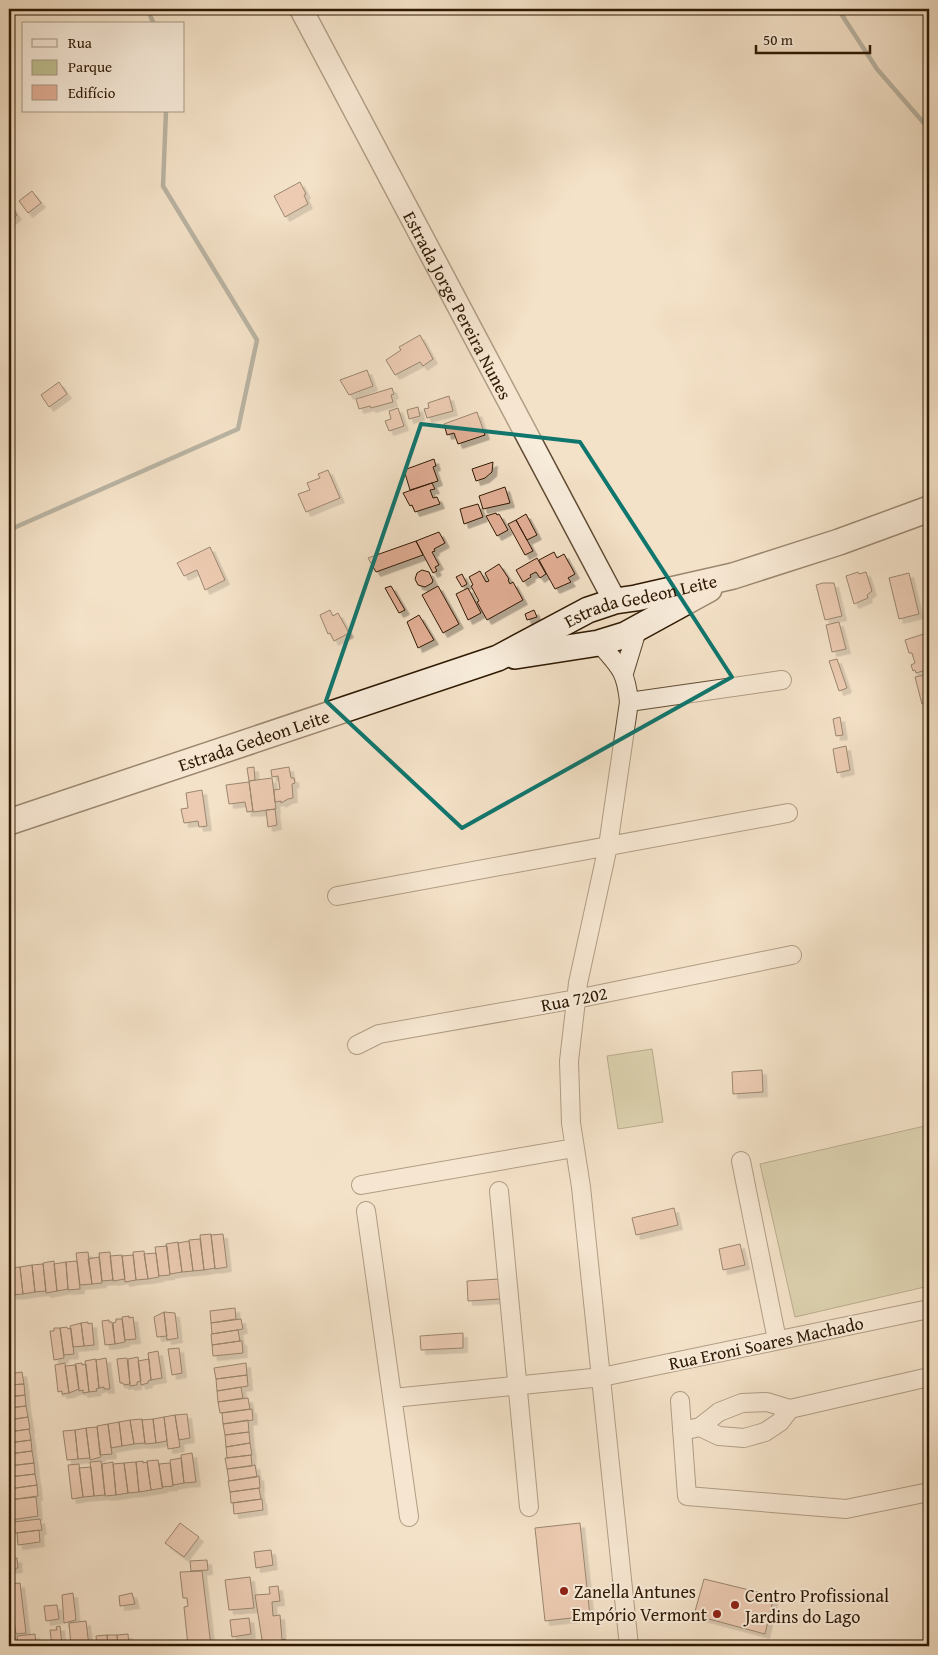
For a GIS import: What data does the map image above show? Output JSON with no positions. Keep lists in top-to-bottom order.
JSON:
{
  "streets": {
    "main road": ["Estrada Gedeon Leite"],
    "street": ["Estrada Jorge Pereira Nunes", "Rua 7202", "Rua Eroni Soares Machado"]
  },
  "crossings": [
    ["Estrada Jorge Pereira Nunes", "Estrada Gedeon Leite"]
  ],
  "places": ["Zanella Antunes", "Centro Profissional Jardins do Lago", "Empório Vermont"],
  "legend": ["Rua", "Parque", "Edifício"],
  "scale_bar": "50 m"
}
